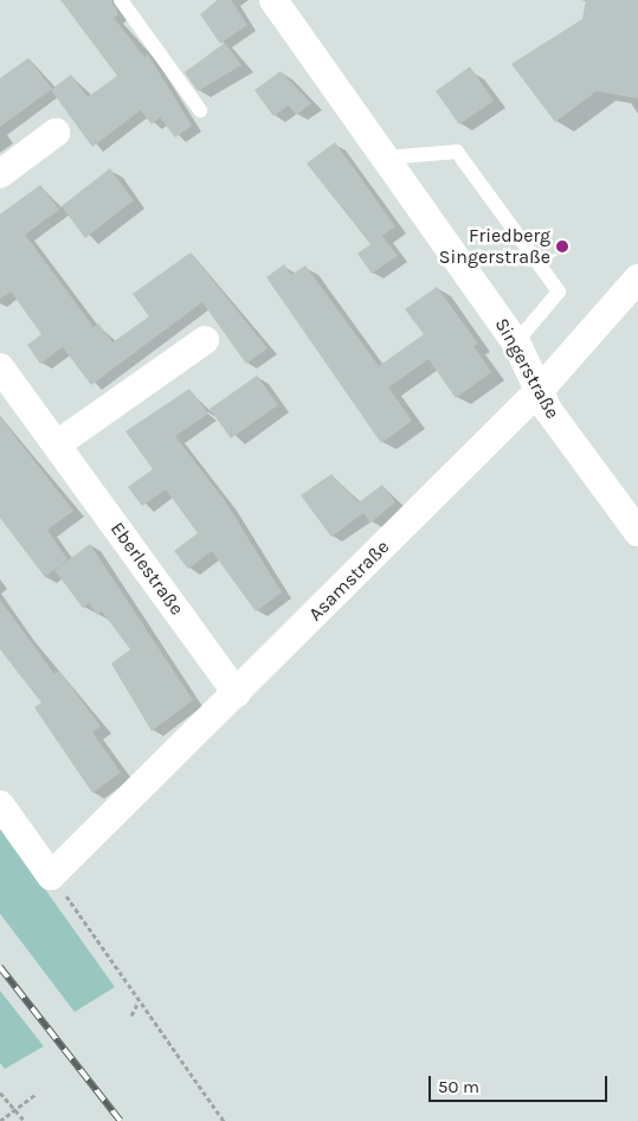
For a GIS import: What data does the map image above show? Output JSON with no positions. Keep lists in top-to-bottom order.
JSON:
{
  "streets": {
    "street": ["Singerstraße", "Eberlestraße", "Asamstraße"]
  },
  "crossings": [
    ["Singerstraße", "Asamstraße"],
    ["Eberlestraße", "Asamstraße"]
  ],
  "places": ["Friedberg Singerstraße"],
  "scale_bar": "50 m"
}
